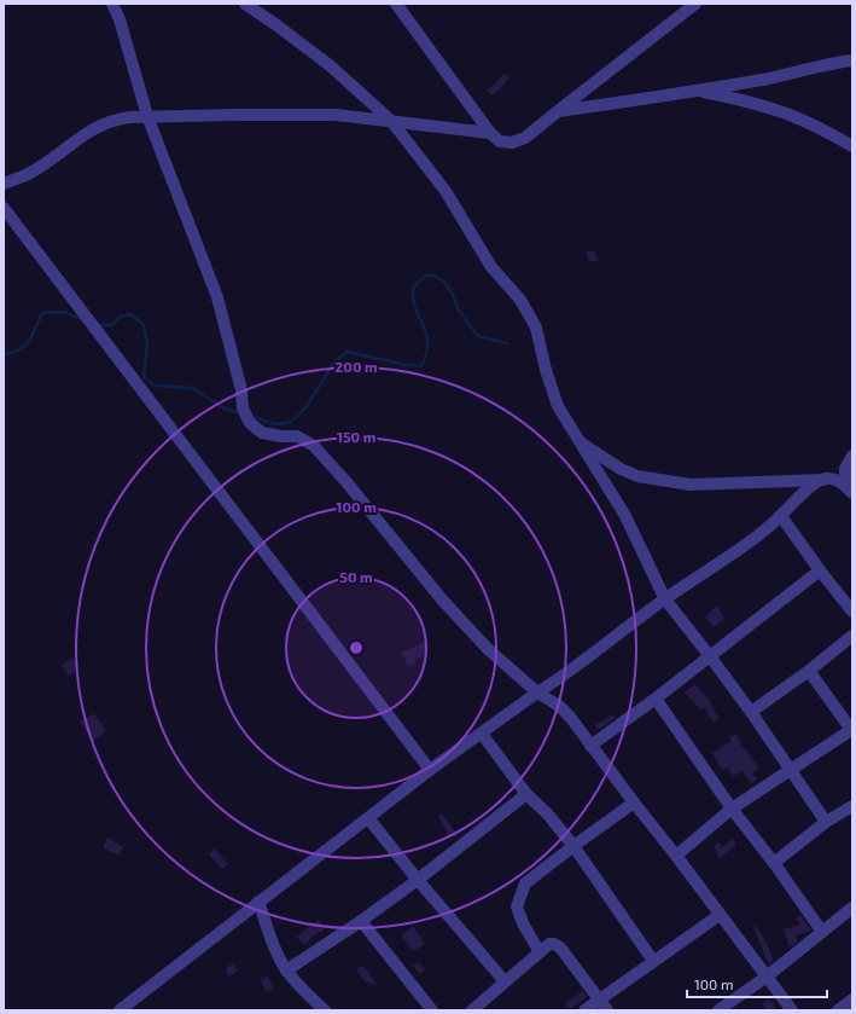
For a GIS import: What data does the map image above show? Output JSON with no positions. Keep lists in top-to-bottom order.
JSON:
{
  "scale_bar": "100 m",
  "rings": [
    "200 m",
    "150 m",
    "100 m",
    "50 m"
  ]
}
